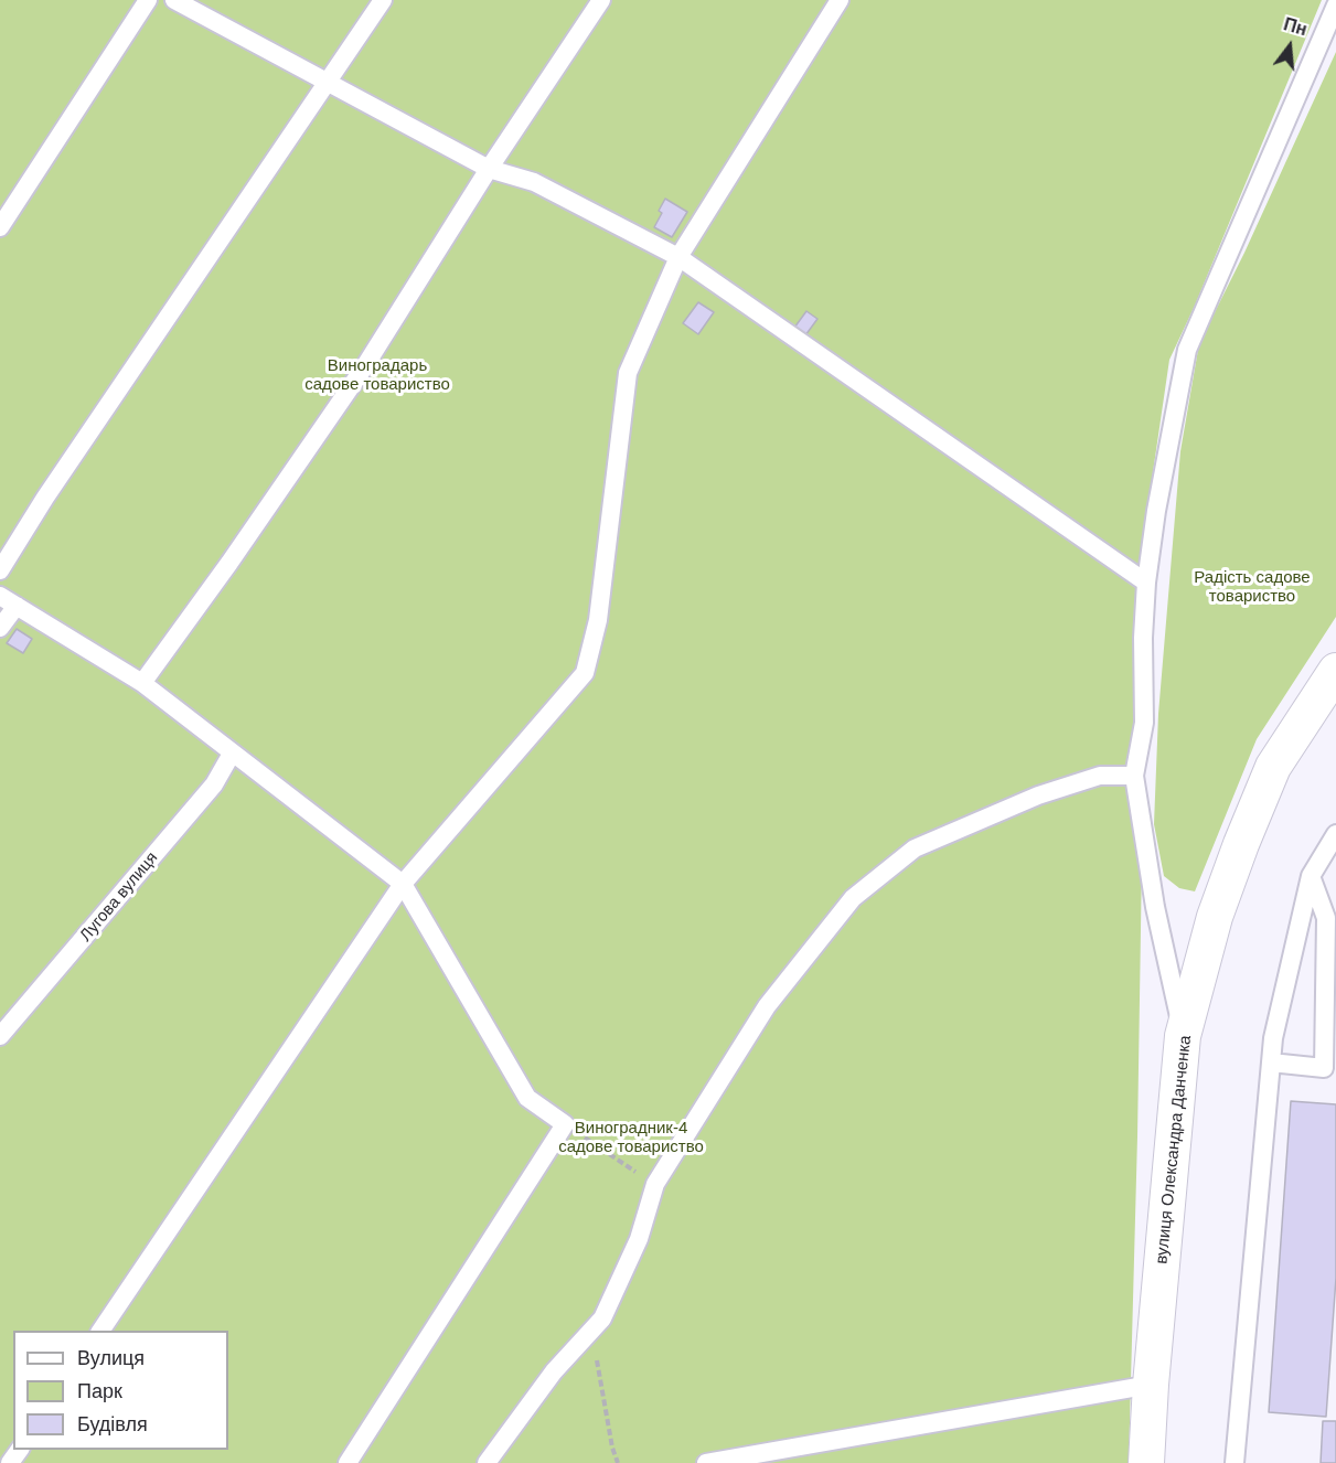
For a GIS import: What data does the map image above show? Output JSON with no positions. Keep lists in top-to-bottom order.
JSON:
{
  "streets": {
    "street": ["вулиця Олександра Данченка"],
    "lane": ["Лугова вулиця"]
  },
  "parks": ["Виноградарь садове товариство", "Радість садове товариство", "Виноградник-4 садове товариство"],
  "legend": ["Вулиця", "Парк", "Будівля"],
  "north": "top"
}
